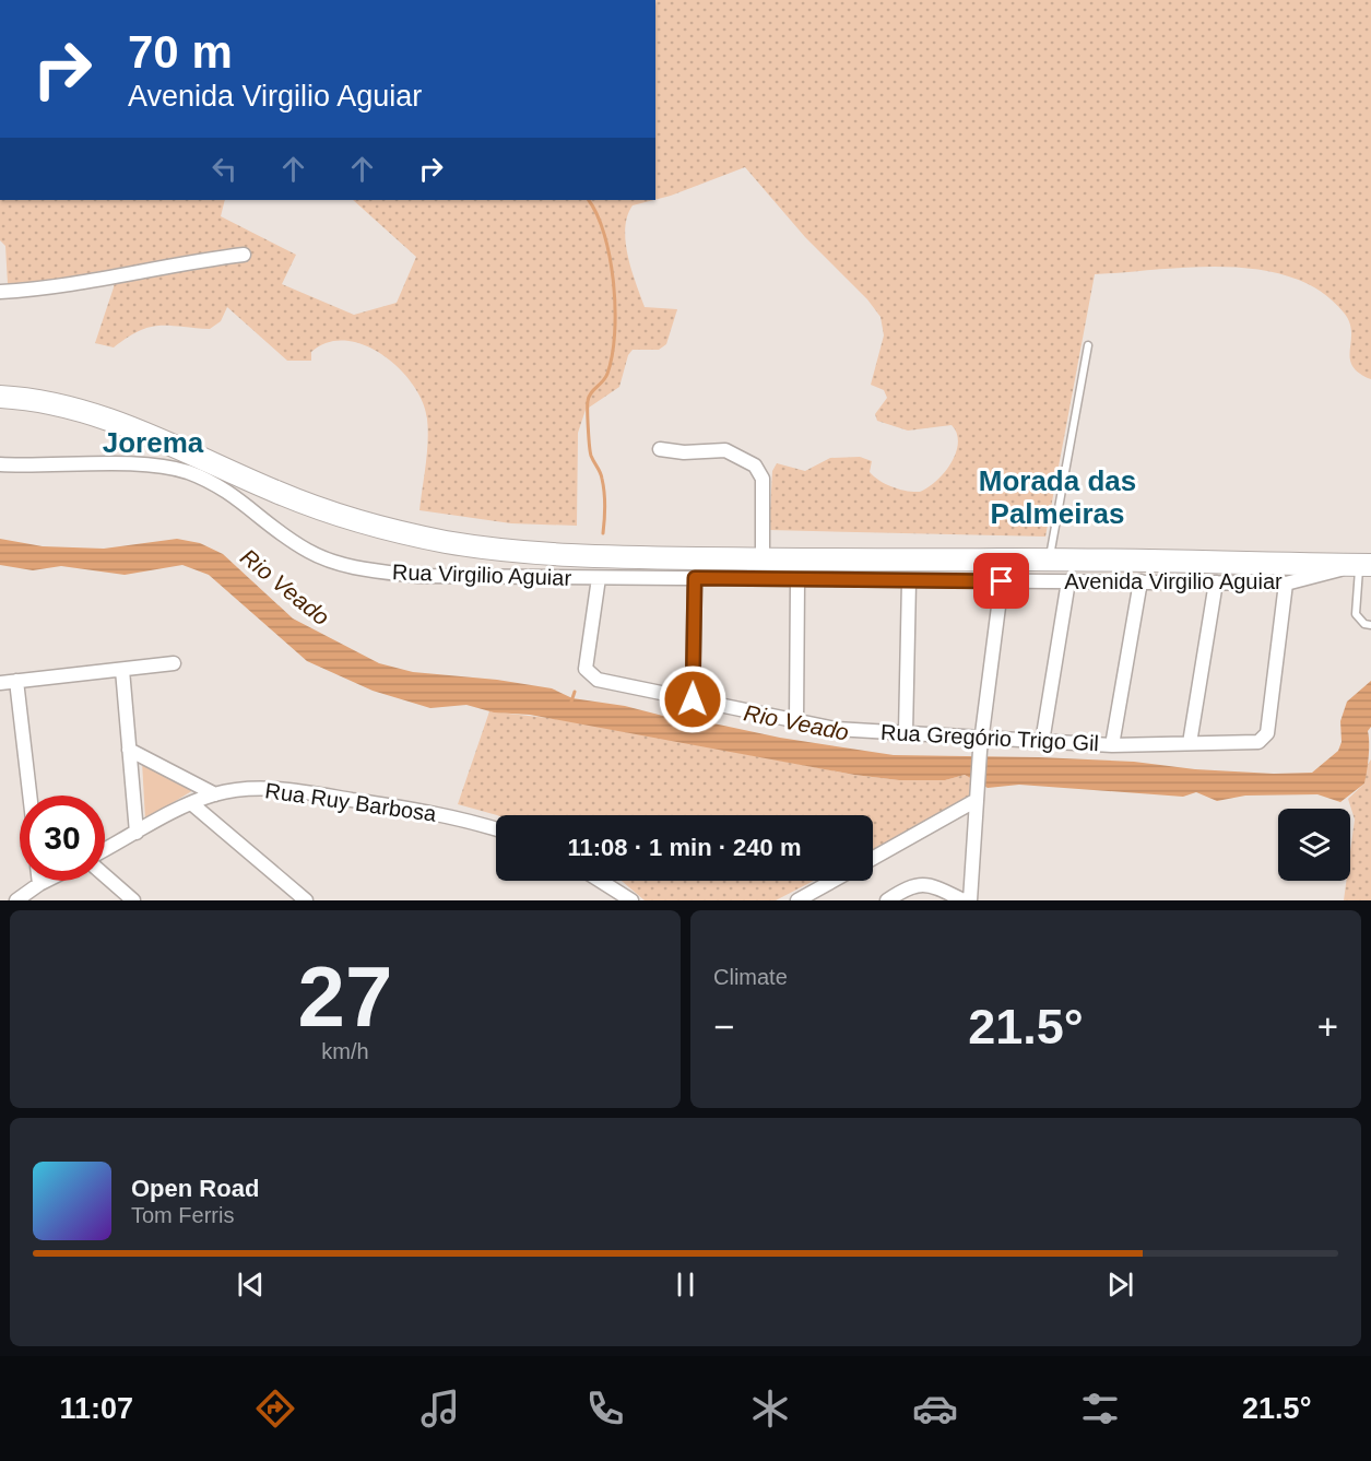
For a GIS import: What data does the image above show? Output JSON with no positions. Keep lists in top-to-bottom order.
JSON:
{
  "streets": {
    "street": [
      "Rua Virgilio Aguiar",
      "Avenida Virgilio Aguiar",
      "Rua Gregório Trigo Gil",
      "Rua Ruy Barbosa"
    ]
  },
  "crossings": [
    ["Rua Virgilio Aguiar", "Avenida Virgilio Aguiar"],
    ["Rua Virgilio Aguiar", "Rua Gregório Trigo Gil"],
    ["Avenida Virgilio Aguiar", "Rua Gregório Trigo Gil"]
  ],
  "districts": ["Jorema", "Morada das Palmeiras"],
  "water": ["Rio Veado"],
  "page": {
    "turn": ["70 m", "Avenida Virgilio Aguiar"],
    "limit": "30",
    "trip": "11:08 · 1 min · 240 m",
    "tile": [
      ["27", "km/h"],
      "Climate"
    ],
    "heat": ["−", "21.5°", "+"],
    "song": ["Open Road", "Tom Ferris"],
    "tabs": ["11:07", "21.5°"]
  }
}
